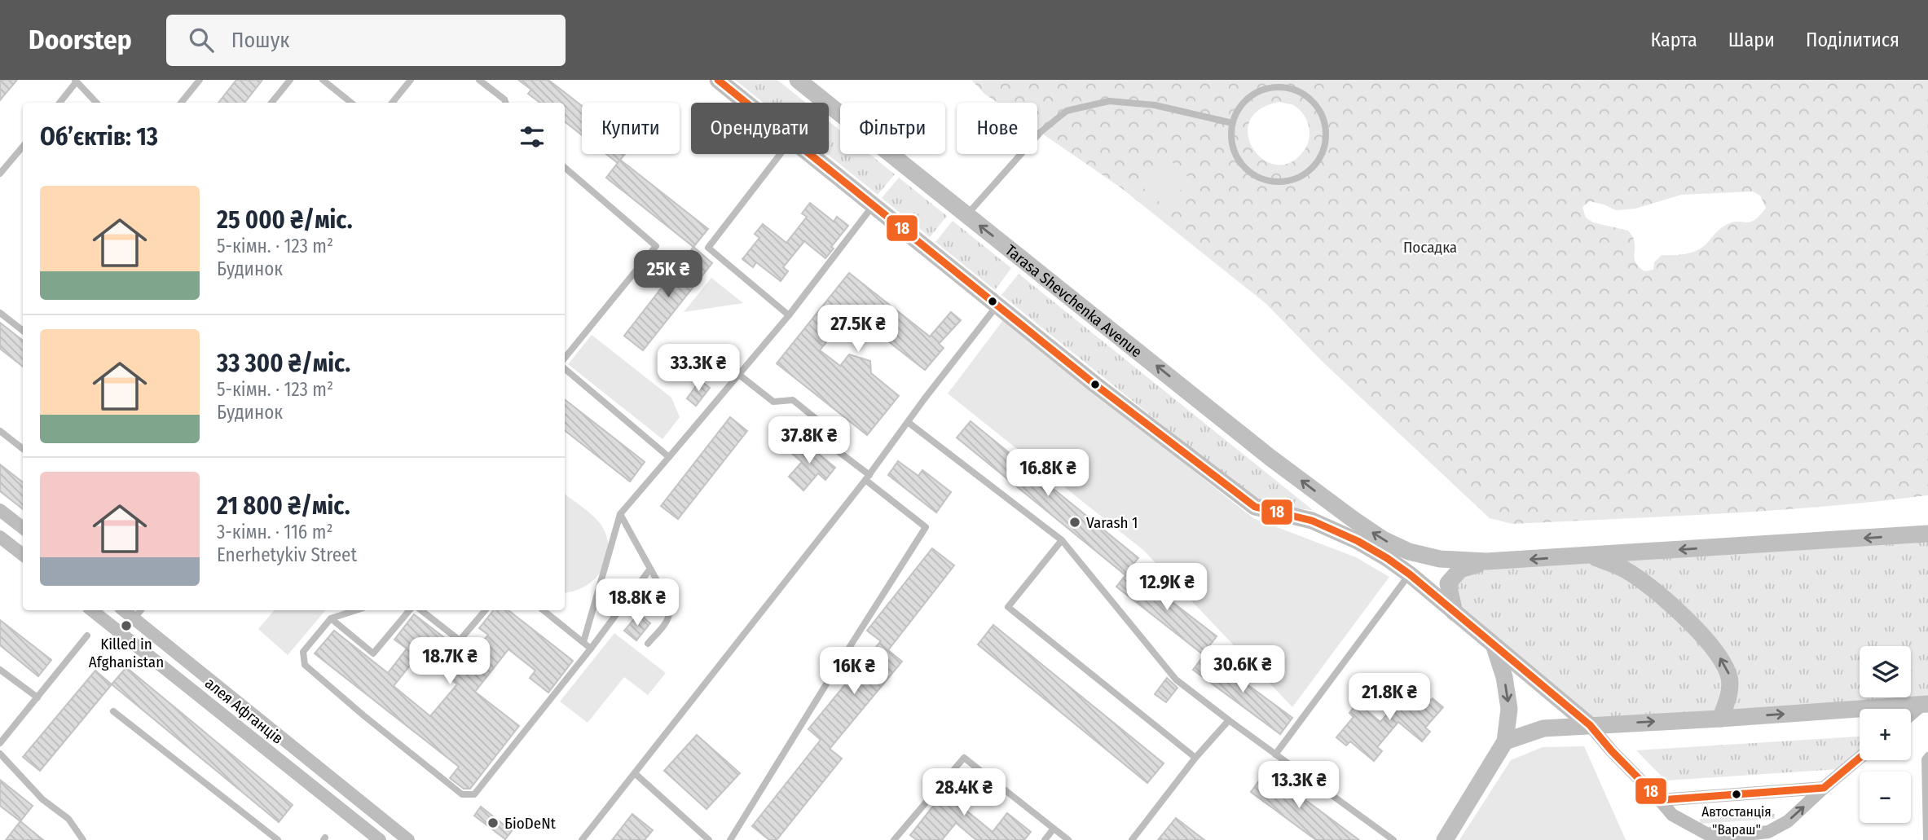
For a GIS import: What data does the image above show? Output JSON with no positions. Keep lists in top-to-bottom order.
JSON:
{
  "streets": {
    "main road": ["Tarasa Shevchenka Avenue"],
    "street": ["алея Афганців"]
  },
  "parks": ["Посадка"],
  "places": [
    "Varash 1",
    "Killed in Afghanistan",
    "Автостанція \"Вараш\"",
    "БіоDeNt"
  ],
  "lines": ["transit line 18"],
  "page": {
    "header": "Doorstep",
    "search": "Пошук",
    "nav": ["Карта", "Шари", "Поділитися"],
    "chip": [
      "Купити",
      "Орендувати",
      "Фільтри",
      "Нове"
    ],
    "heading": "Об’єктів: 13",
    "list": [
      {
        "name": "25 000 ₴/міс.",
        "note": "5-кімн. · 123 m² · Будинок"
      },
      {
        "name": "33 300 ₴/міс.",
        "note": "5-кімн. · 123 m² · Будинок"
      },
      {
        "name": "21 800 ₴/міс.",
        "note": "3-кімн. · 116 m² · Enerhetykiv Street"
      }
    ],
    "price": [
      "25K ₴",
      "27.5K ₴",
      "33.3K ₴",
      "37.8K ₴",
      "16.8K ₴",
      "12.9K ₴",
      "18.8K ₴",
      "18.7K ₴",
      "30.6K ₴",
      "16K ₴",
      "21.8K ₴",
      "13.3K ₴",
      "28.4K ₴"
    ],
    "map_buttons": ["+", "−"]
  }
}
